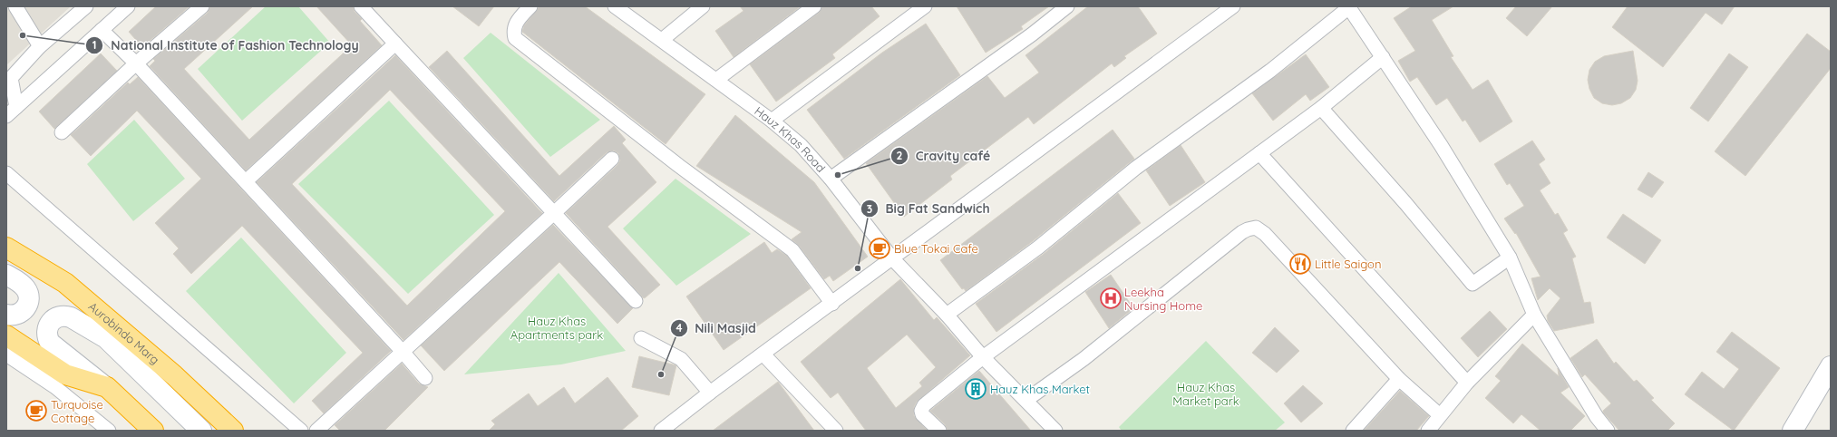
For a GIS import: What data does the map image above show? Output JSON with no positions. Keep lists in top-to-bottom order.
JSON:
{
  "streets": {
    "highway": ["Aurobindo Marg"],
    "street": ["Hauz Khas Road"]
  },
  "parks": ["Hauz Khas Apartments park", "Hauz Khas Market park"],
  "places": {
    "other": [
      "National Institute of Fashion Technology",
      "Cravity café",
      "Big Fat Sandwich",
      "Nili Masjid"
    ],
    "cafe": ["Blue Tokai Cafe", "Turquoise Cottage"],
    "restaurant": ["Little Saigon"],
    "hospital": ["Leekha Nursing Home"],
    "building": ["Hauz Khas Market"]
  }
}
